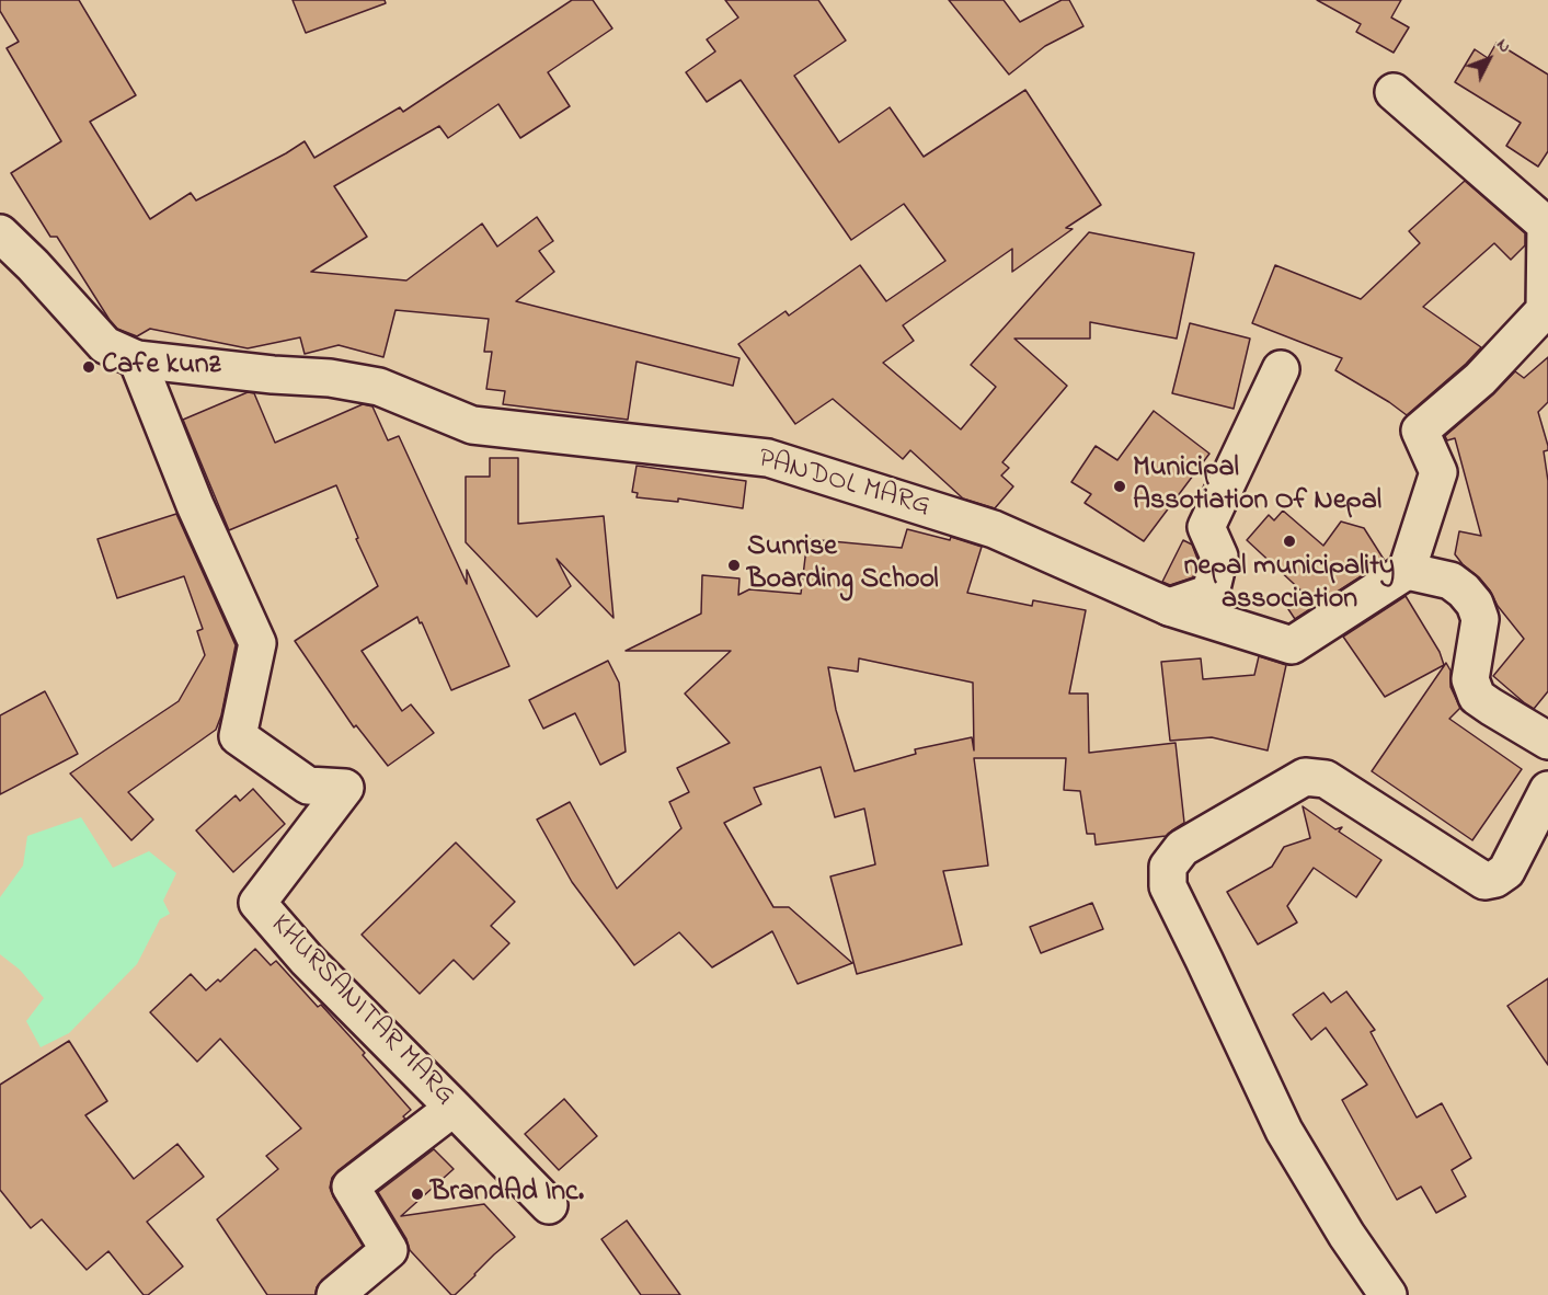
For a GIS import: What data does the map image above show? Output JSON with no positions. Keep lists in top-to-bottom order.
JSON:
{
  "streets": {
    "street": ["PANDOL MARG", "KHURSANITAR MARG"]
  },
  "crossings": [
    ["PANDOL MARG", "KHURSANITAR MARG"]
  ],
  "places": [
    "Cafe kunz",
    "Municipal Assotiation Of Nepal",
    "nepal municipality association",
    "Sunrise Boarding School",
    "BrandAd Inc."
  ],
  "north": "top right"
}
